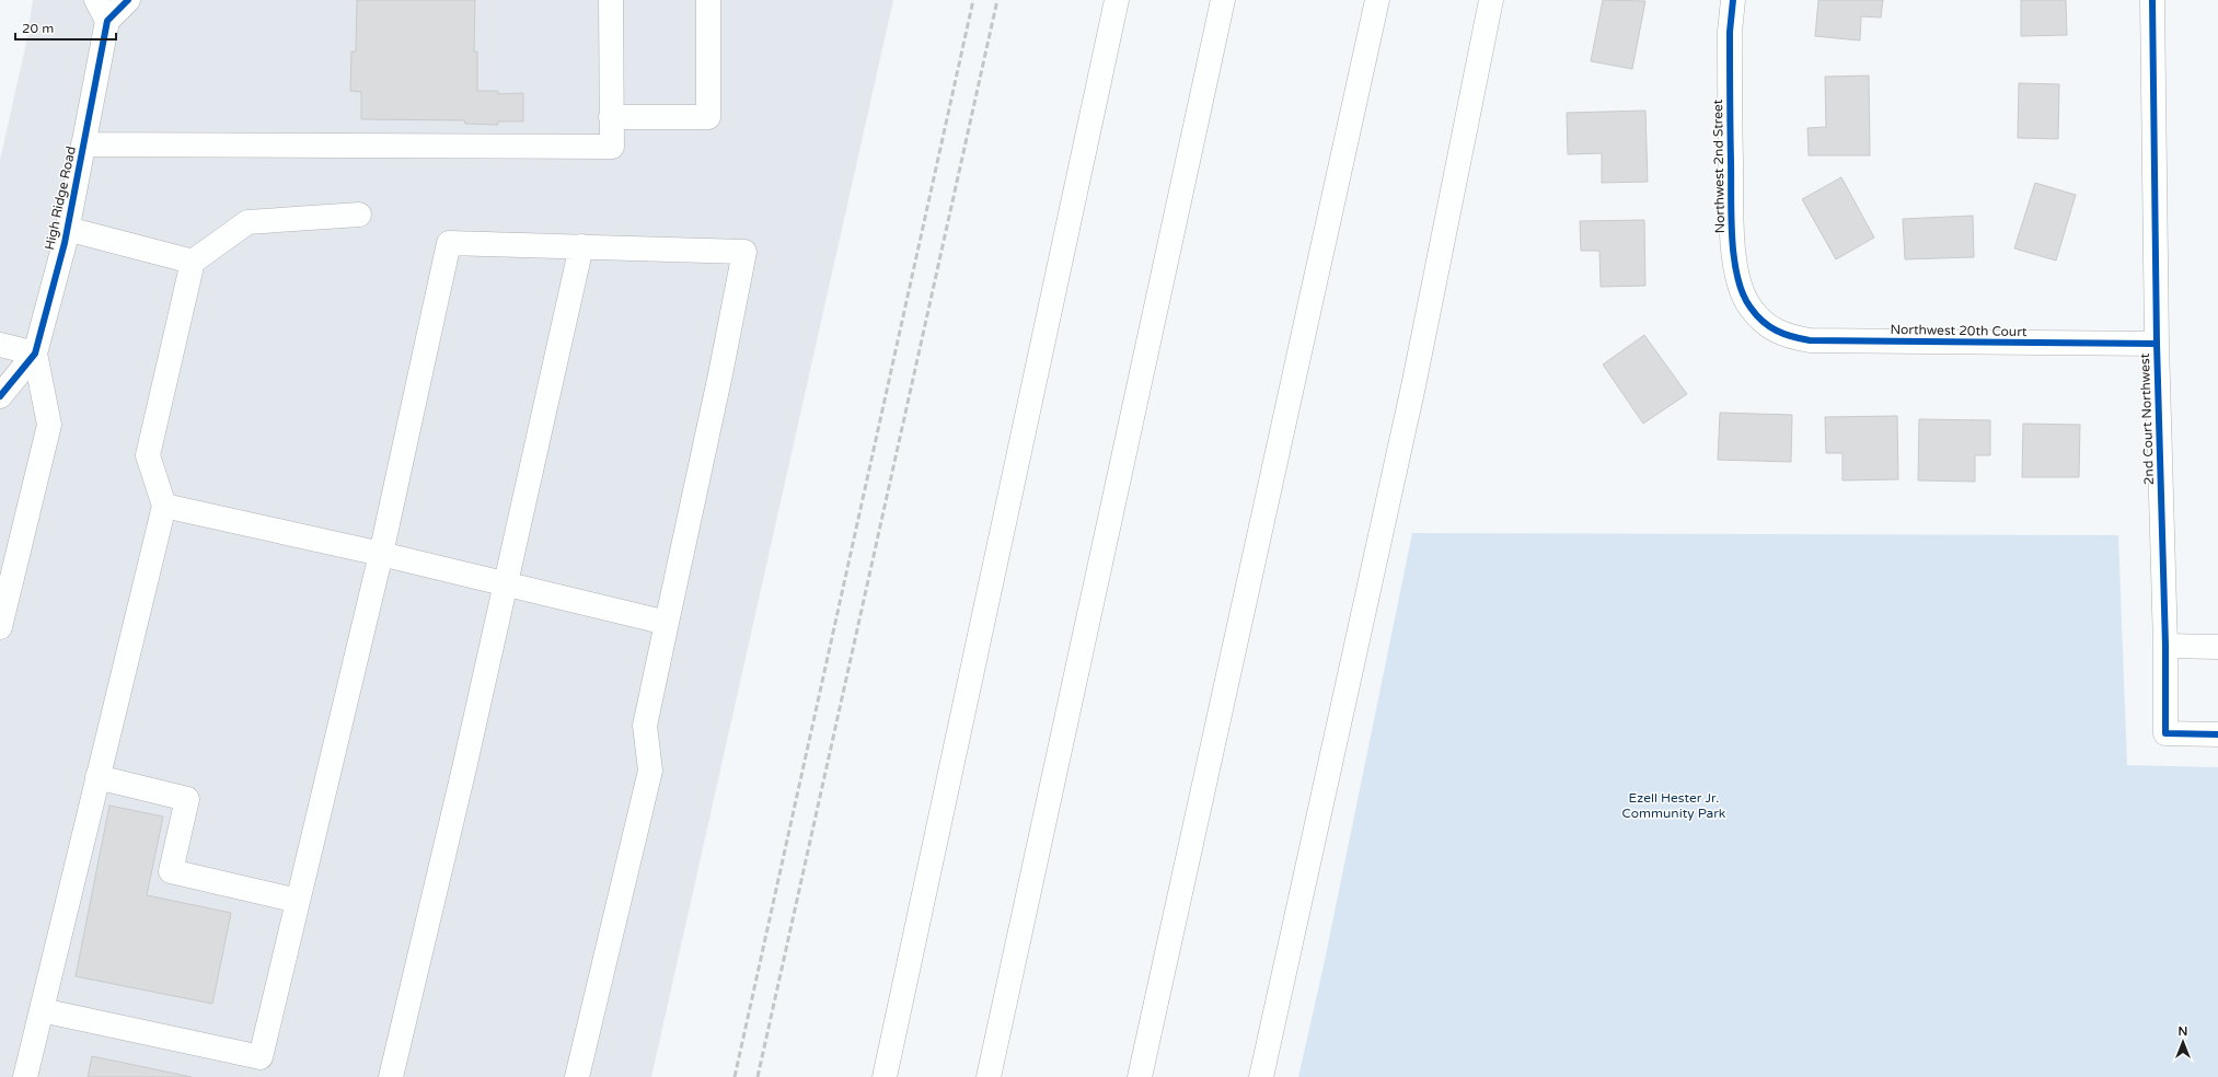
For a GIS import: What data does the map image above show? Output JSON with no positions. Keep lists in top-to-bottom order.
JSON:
{
  "streets": {
    "main road": [
      "Northwest 2nd Street",
      "High Ridge Road",
      "Northwest 20th Court",
      "2nd Court Northwest"
    ]
  },
  "crossings": [
    ["Northwest 2nd Street", "Northwest 20th Court"],
    ["Northwest 20th Court", "2nd Court Northwest"]
  ],
  "parks": ["Ezell Hester Jr. Community Park"],
  "scale_bar": "20 m",
  "north": "top"
}
